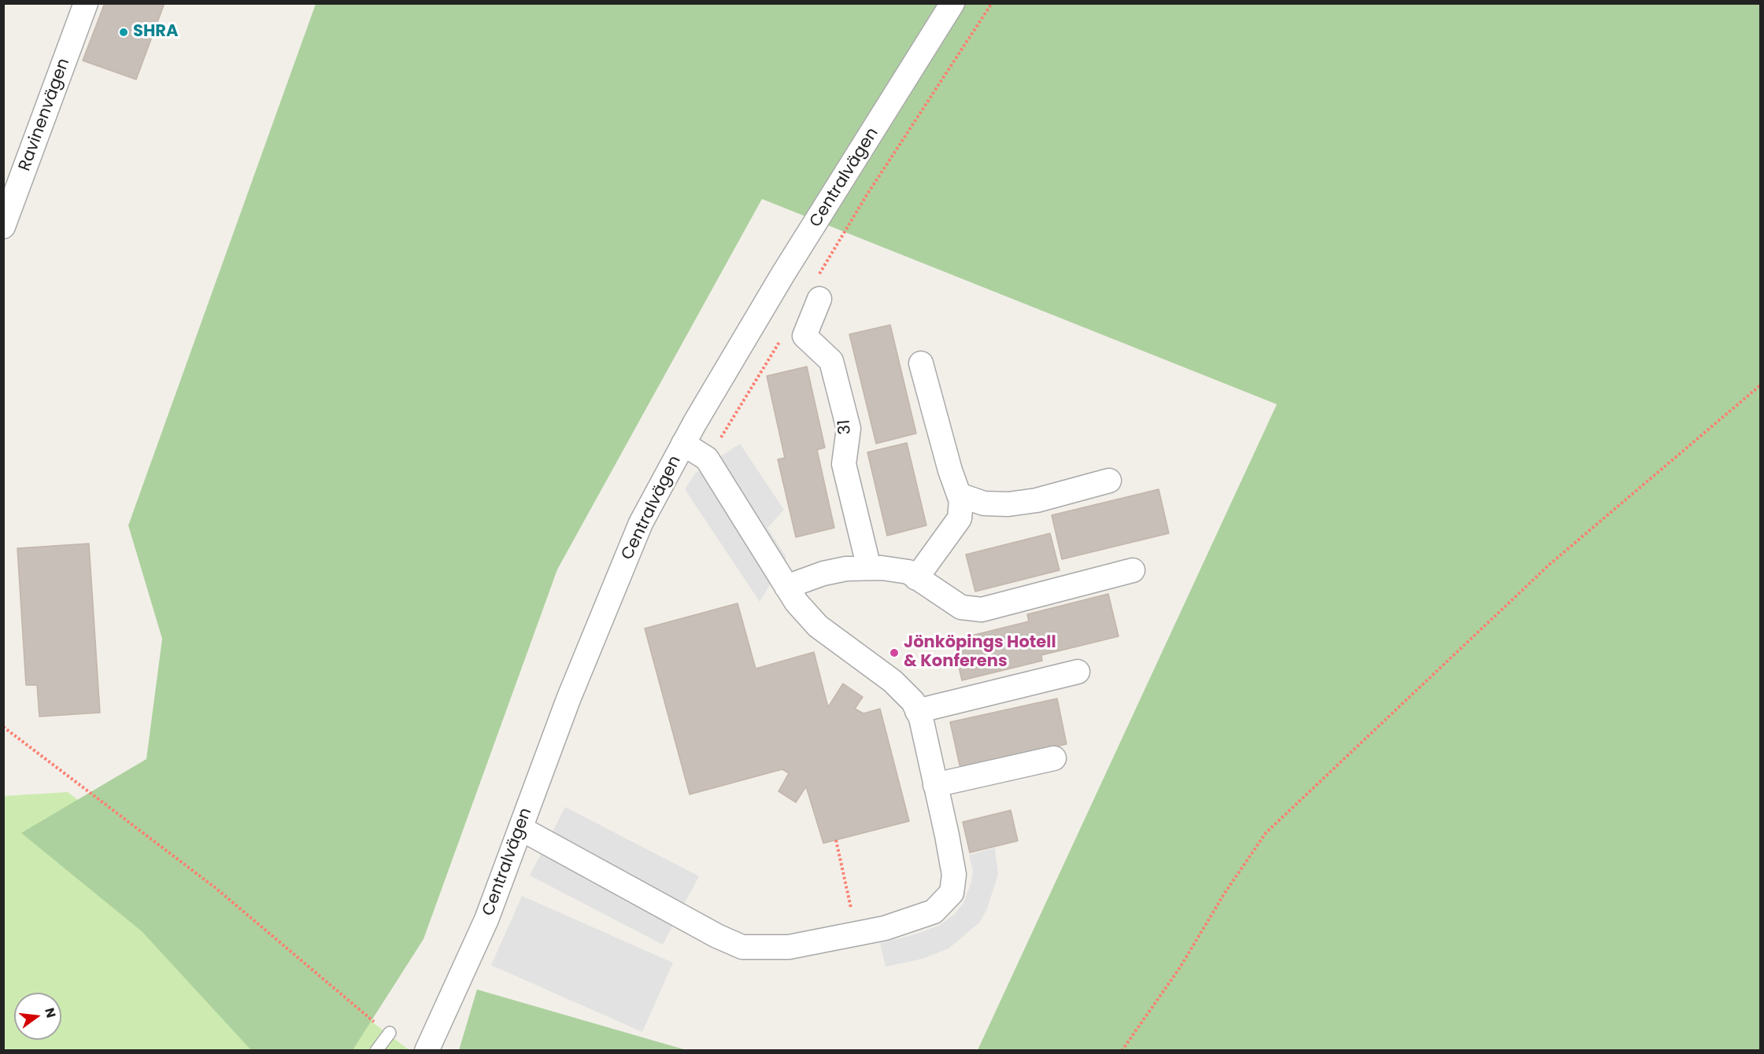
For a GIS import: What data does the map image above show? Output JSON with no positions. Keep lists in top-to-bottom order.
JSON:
{
  "streets": {
    "street": ["Ravinenvägen", "Centralvägen", "31"]
  },
  "places": ["SHRA", "Jönköpings Hotell & Konferens"],
  "north": "right"
}
